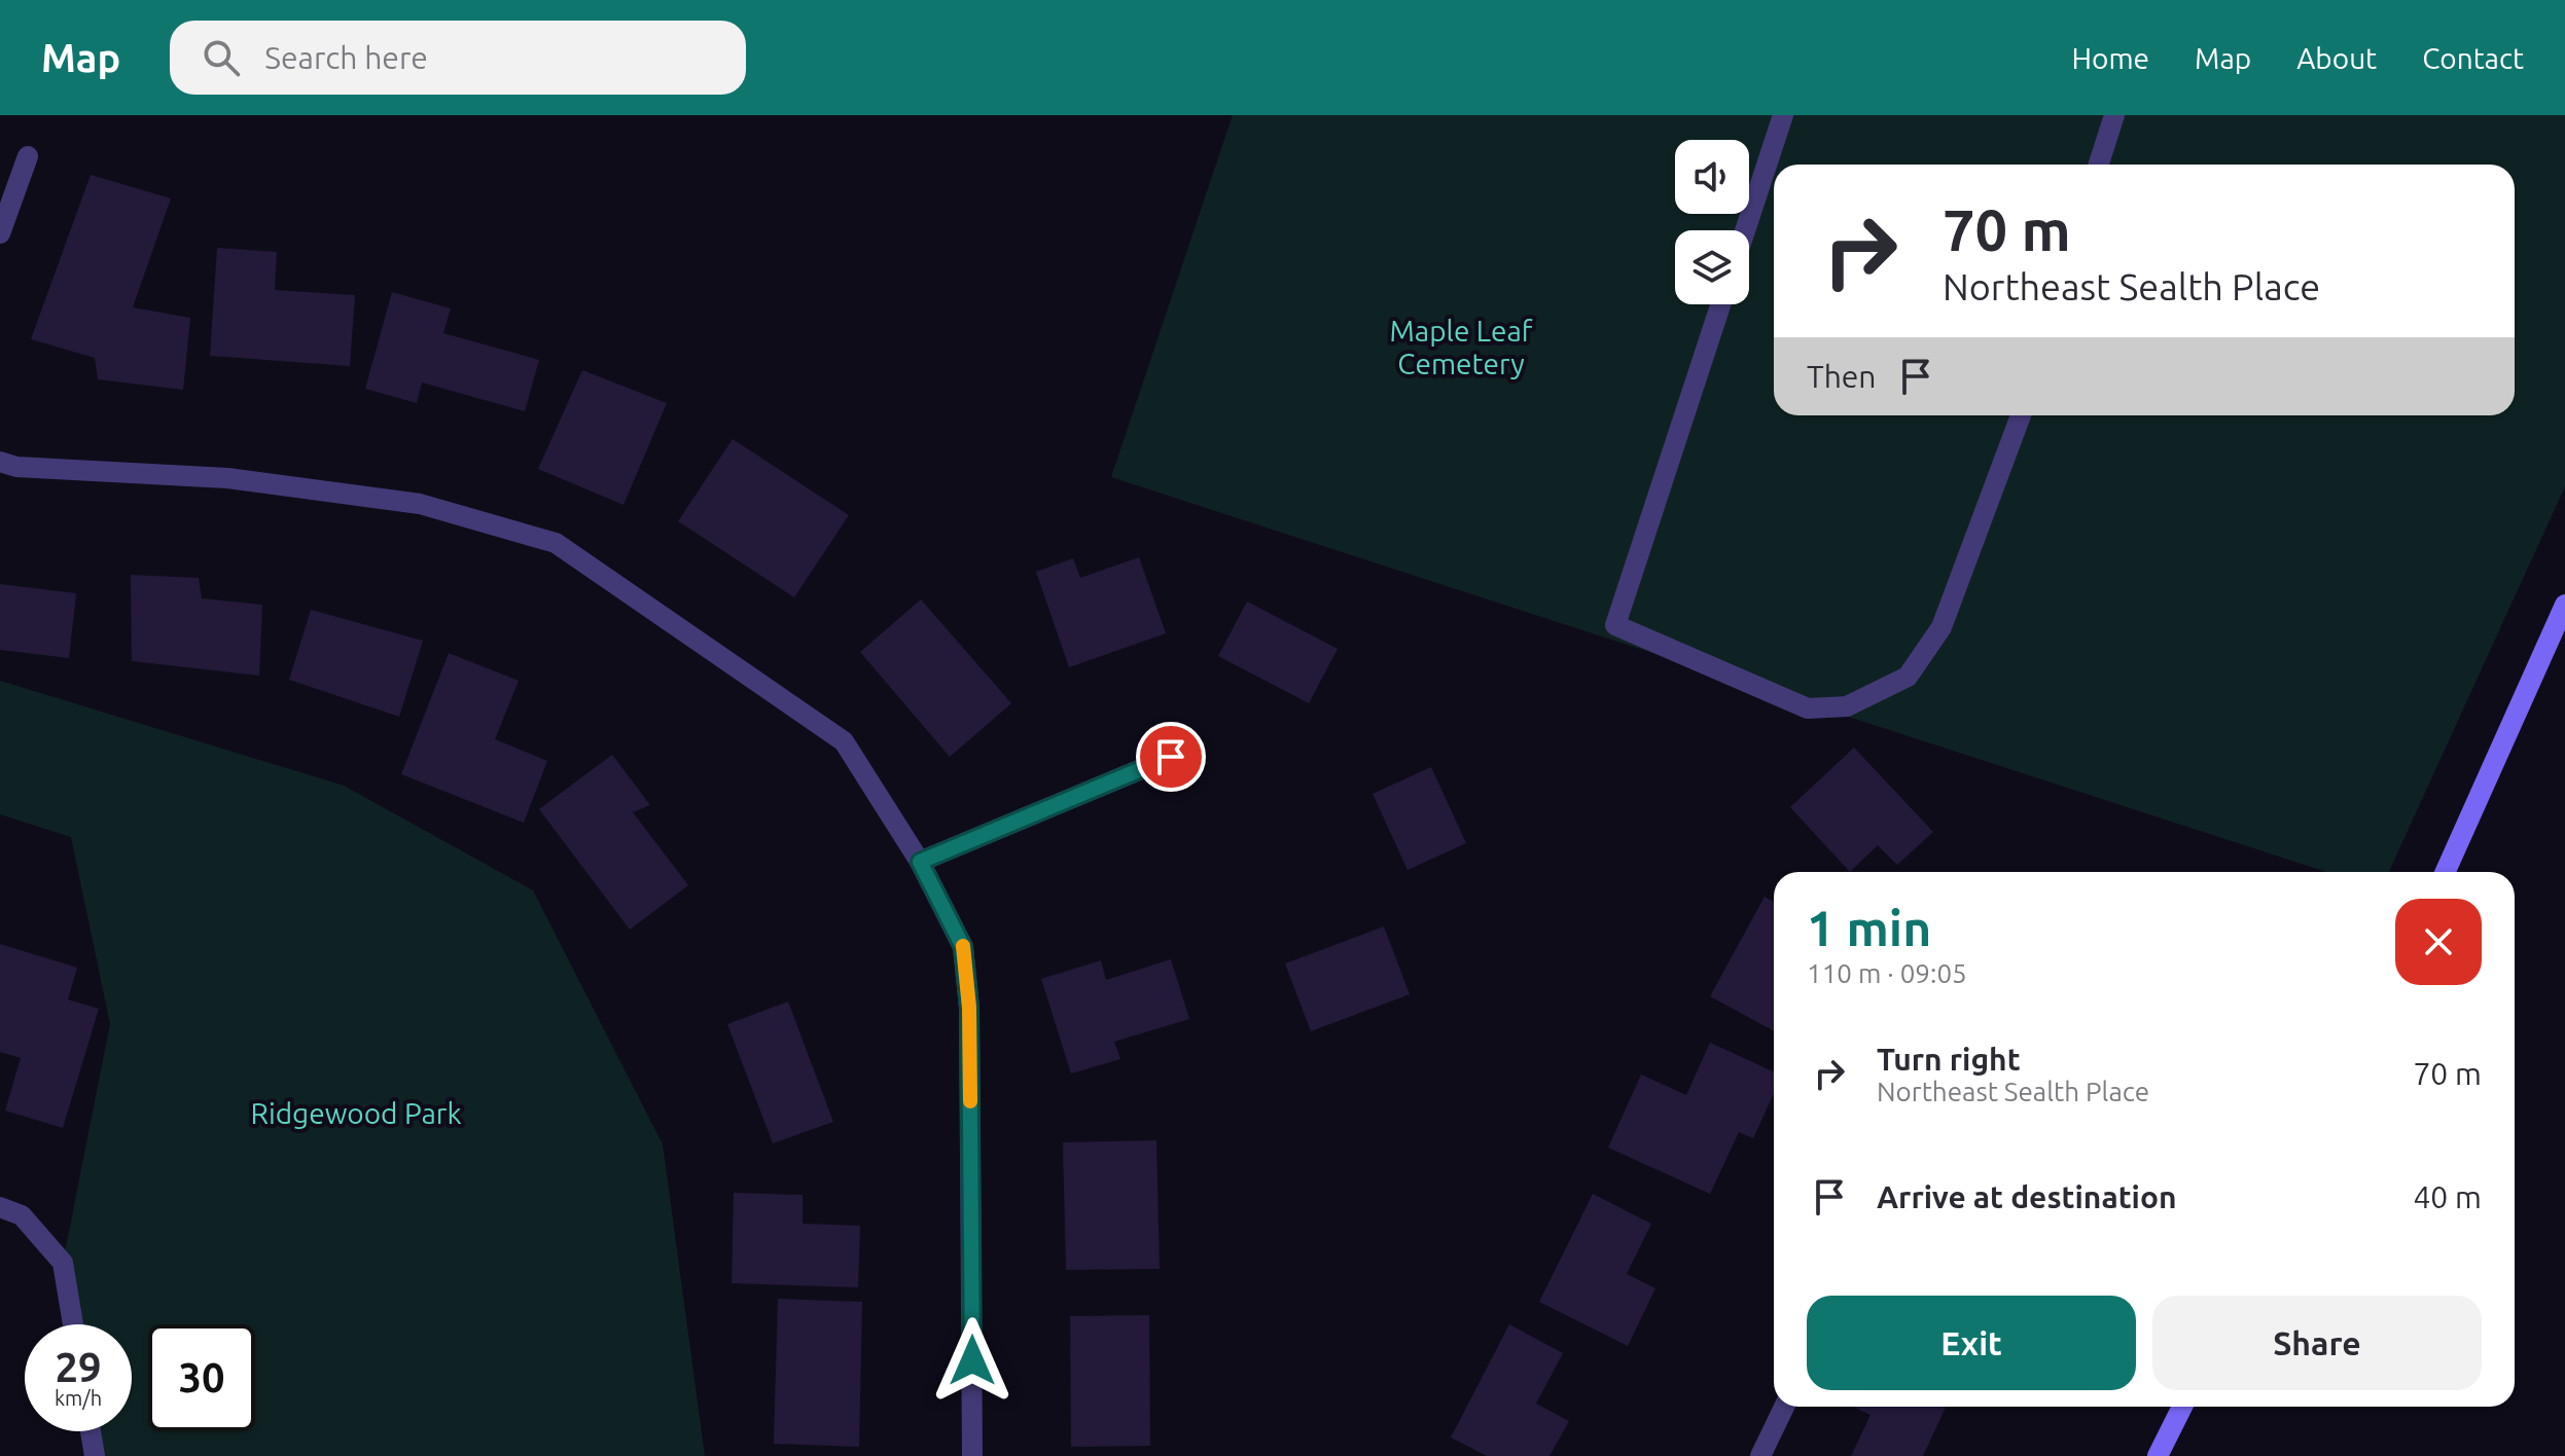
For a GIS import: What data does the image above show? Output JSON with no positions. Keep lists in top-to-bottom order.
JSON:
{
  "parks": ["Maple Leaf Cemetery", "Ridgewood Park"],
  "page": {
    "header": "Map",
    "search": "Search here",
    "nav": [
      "Home",
      "Map",
      "About",
      "Contact"
    ],
    "turn": ["70 m", "Northeast Sealth Place"],
    "then": "Then",
    "heading": ["1 min", "110 m · 09:05"],
    "list": [
      {
        "name": "Turn right",
        "note": "Northeast Sealth Place",
        "value": "70 m"
      },
      {
        "name": "Arrive at destination",
        "value": "40 m"
      }
    ],
    "buttons": ["Exit", "Share"],
    "speed": "29 km/h",
    "limit": "30"
  }
}
